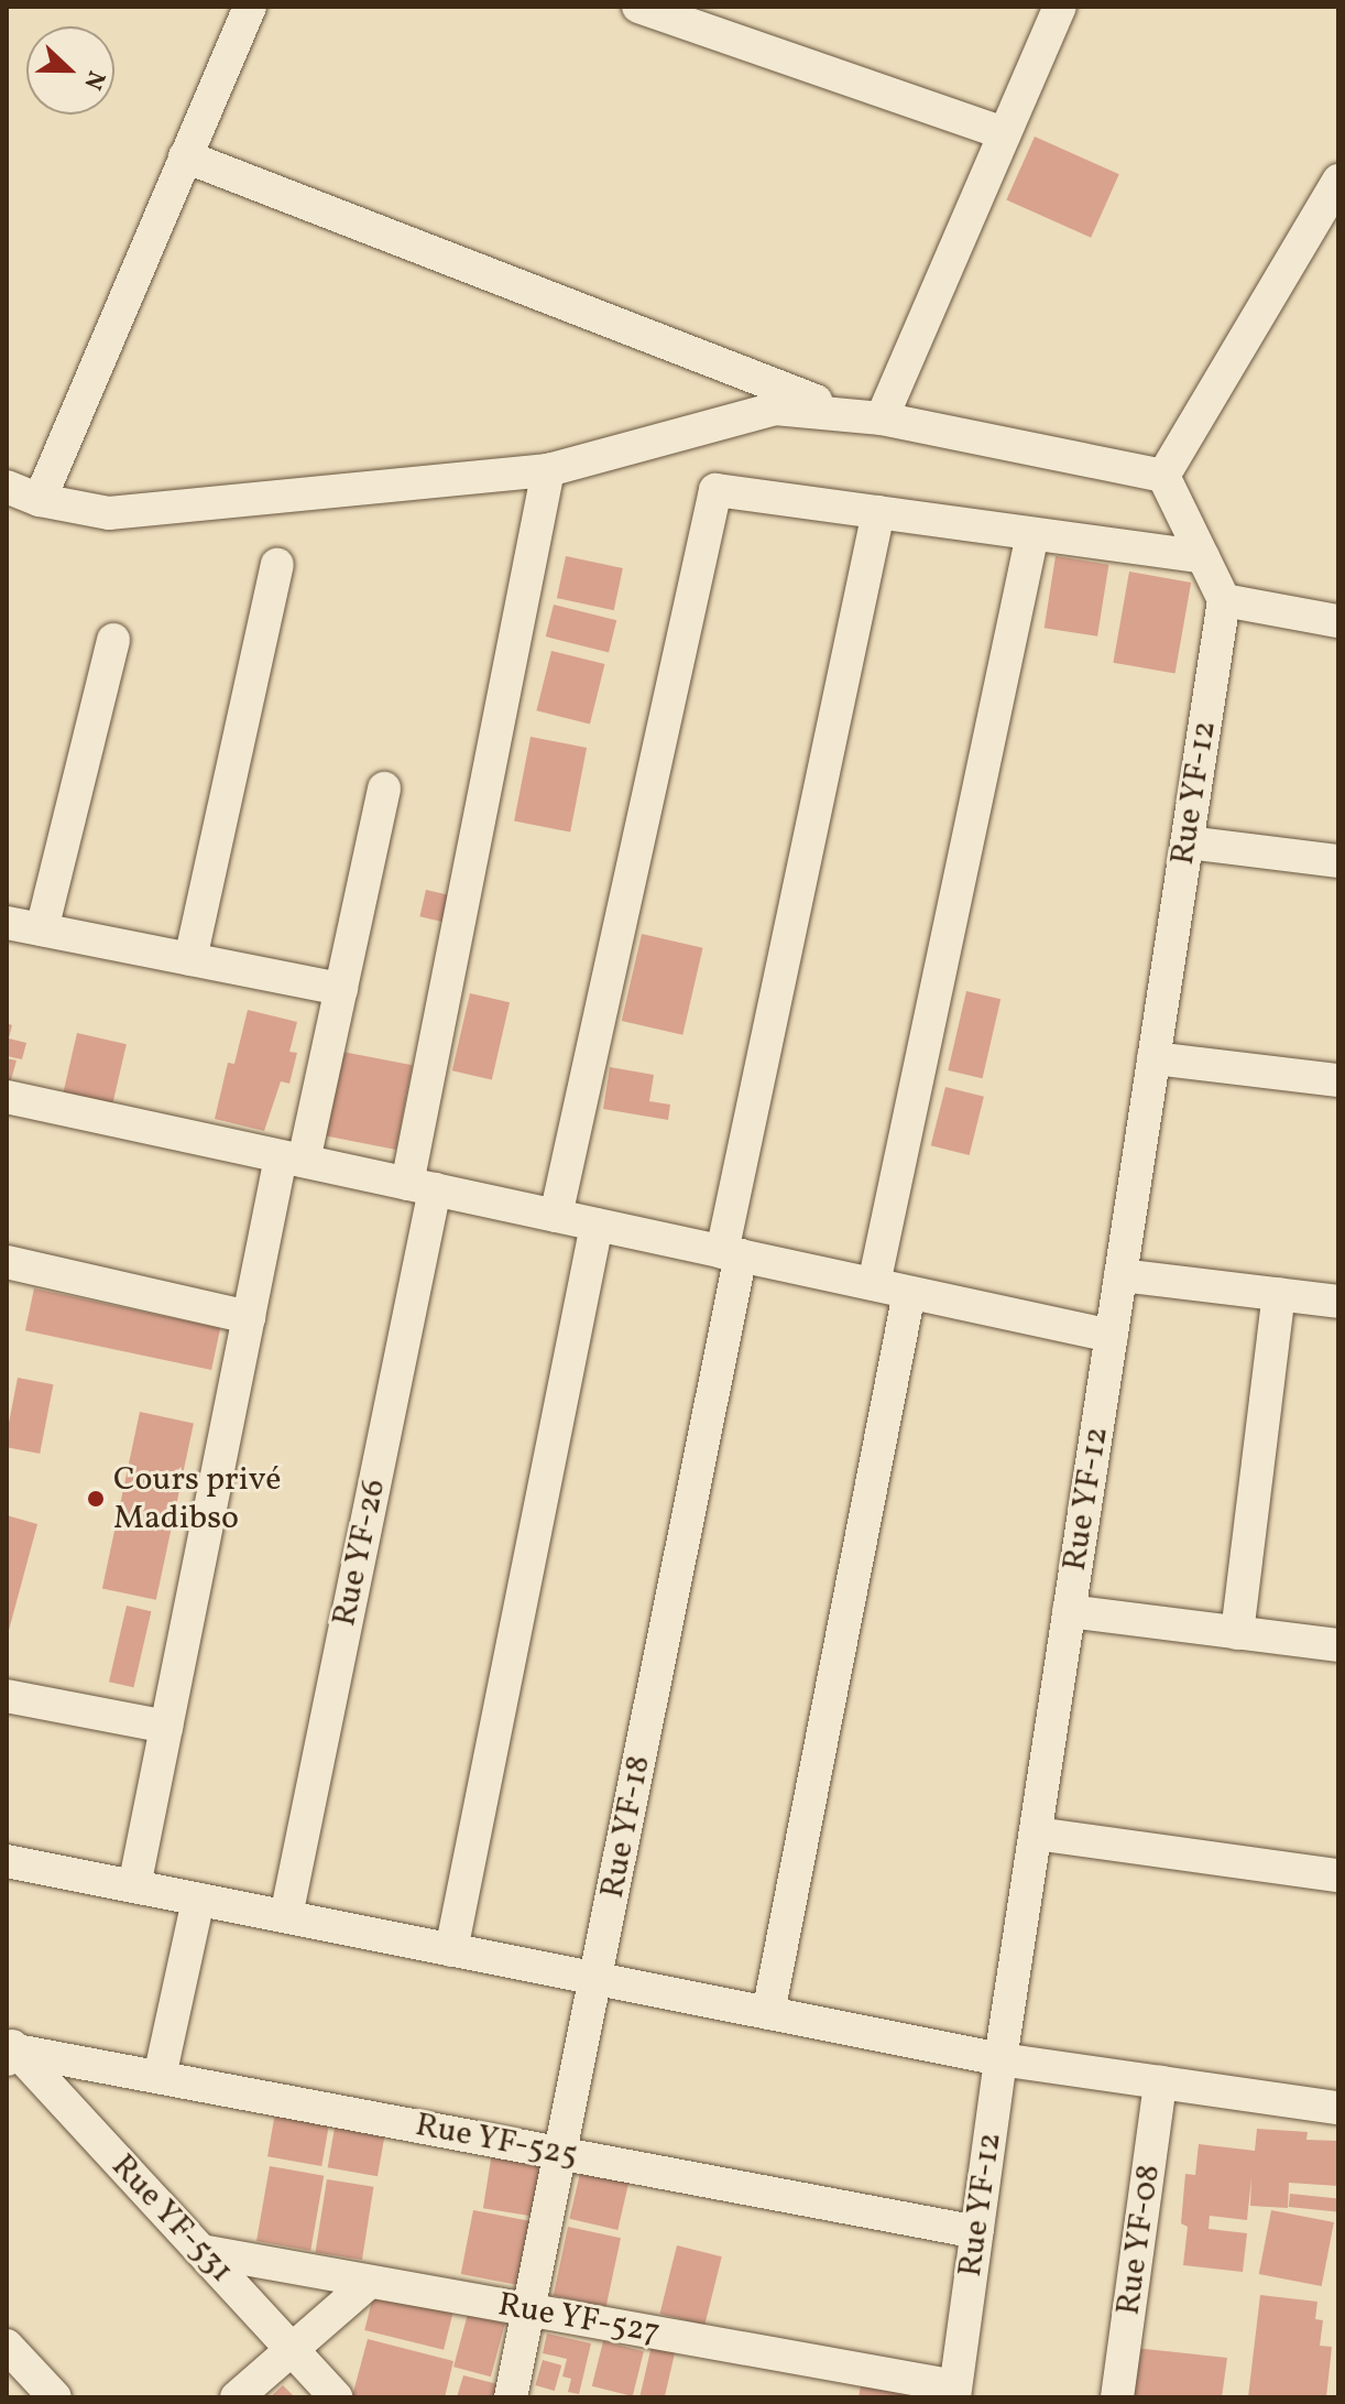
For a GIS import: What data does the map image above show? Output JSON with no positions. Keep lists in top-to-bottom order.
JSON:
{
  "streets": {
    "street": [
      "Rue YF-12",
      "Rue YF-26",
      "Rue YF-18",
      "Rue YF-525",
      "Rue YF-531",
      "Rue YF-08",
      "Rue YF-527"
    ]
  },
  "crossings": [
    ["Rue YF-12", "Rue YF-525"],
    ["Rue YF-12", "Rue YF-527"],
    ["Rue YF-18", "Rue YF-525"],
    ["Rue YF-18", "Rue YF-527"],
    ["Rue YF-525", "Rue YF-531"],
    ["Rue YF-531", "Rue YF-527"]
  ],
  "places": ["Cours privé Madibso"],
  "north": "right"
}
